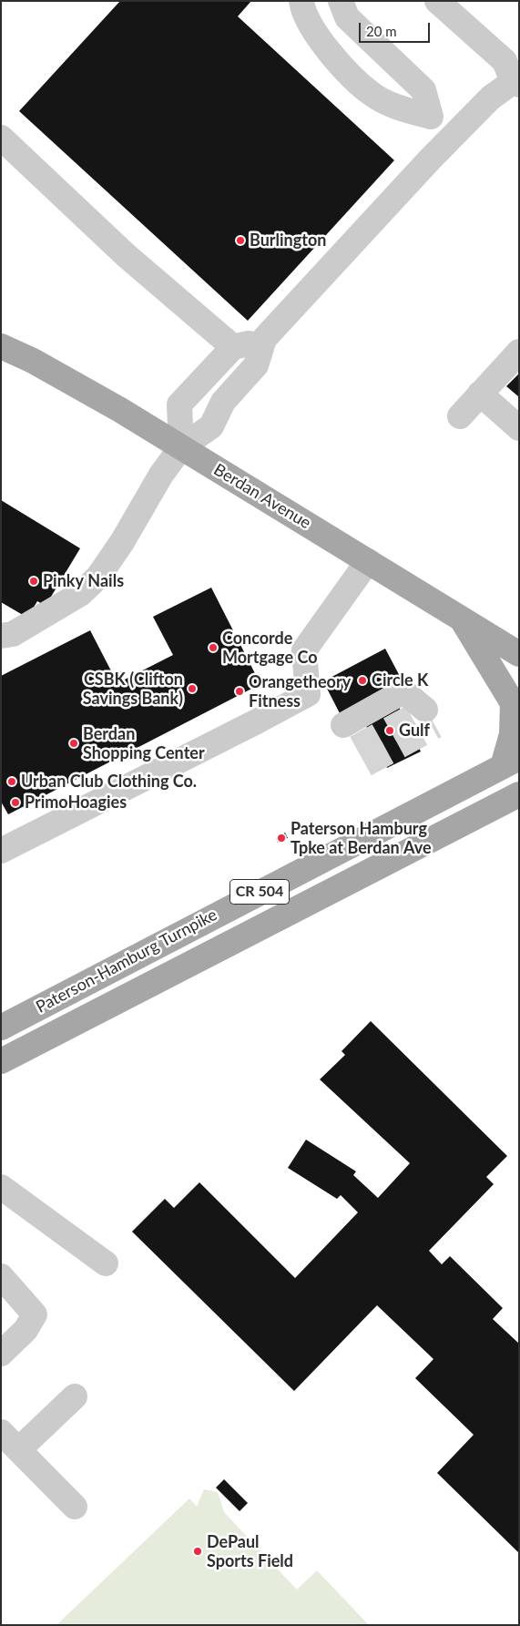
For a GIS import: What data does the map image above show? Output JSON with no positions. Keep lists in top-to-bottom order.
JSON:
{
  "streets": {
    "main road": ["Berdan Avenue", "CR 504", "Paterson-Hamburg Turnpike"]
  },
  "places": [
    "Burlington",
    "Pinky Nails",
    "Concorde Mortgage Co",
    "Circle K",
    "CSBK (Clifton Savings Bank)",
    "Orangetheory Fitness",
    "Gulf",
    "Berdan Shopping Center",
    "Urban Club Clothing Co.",
    "PrimoHoagies",
    "Paterson Hamburg Tpke at Berdan Ave",
    "DePaul Sports Field"
  ],
  "scale_bar": "20 m"
}
